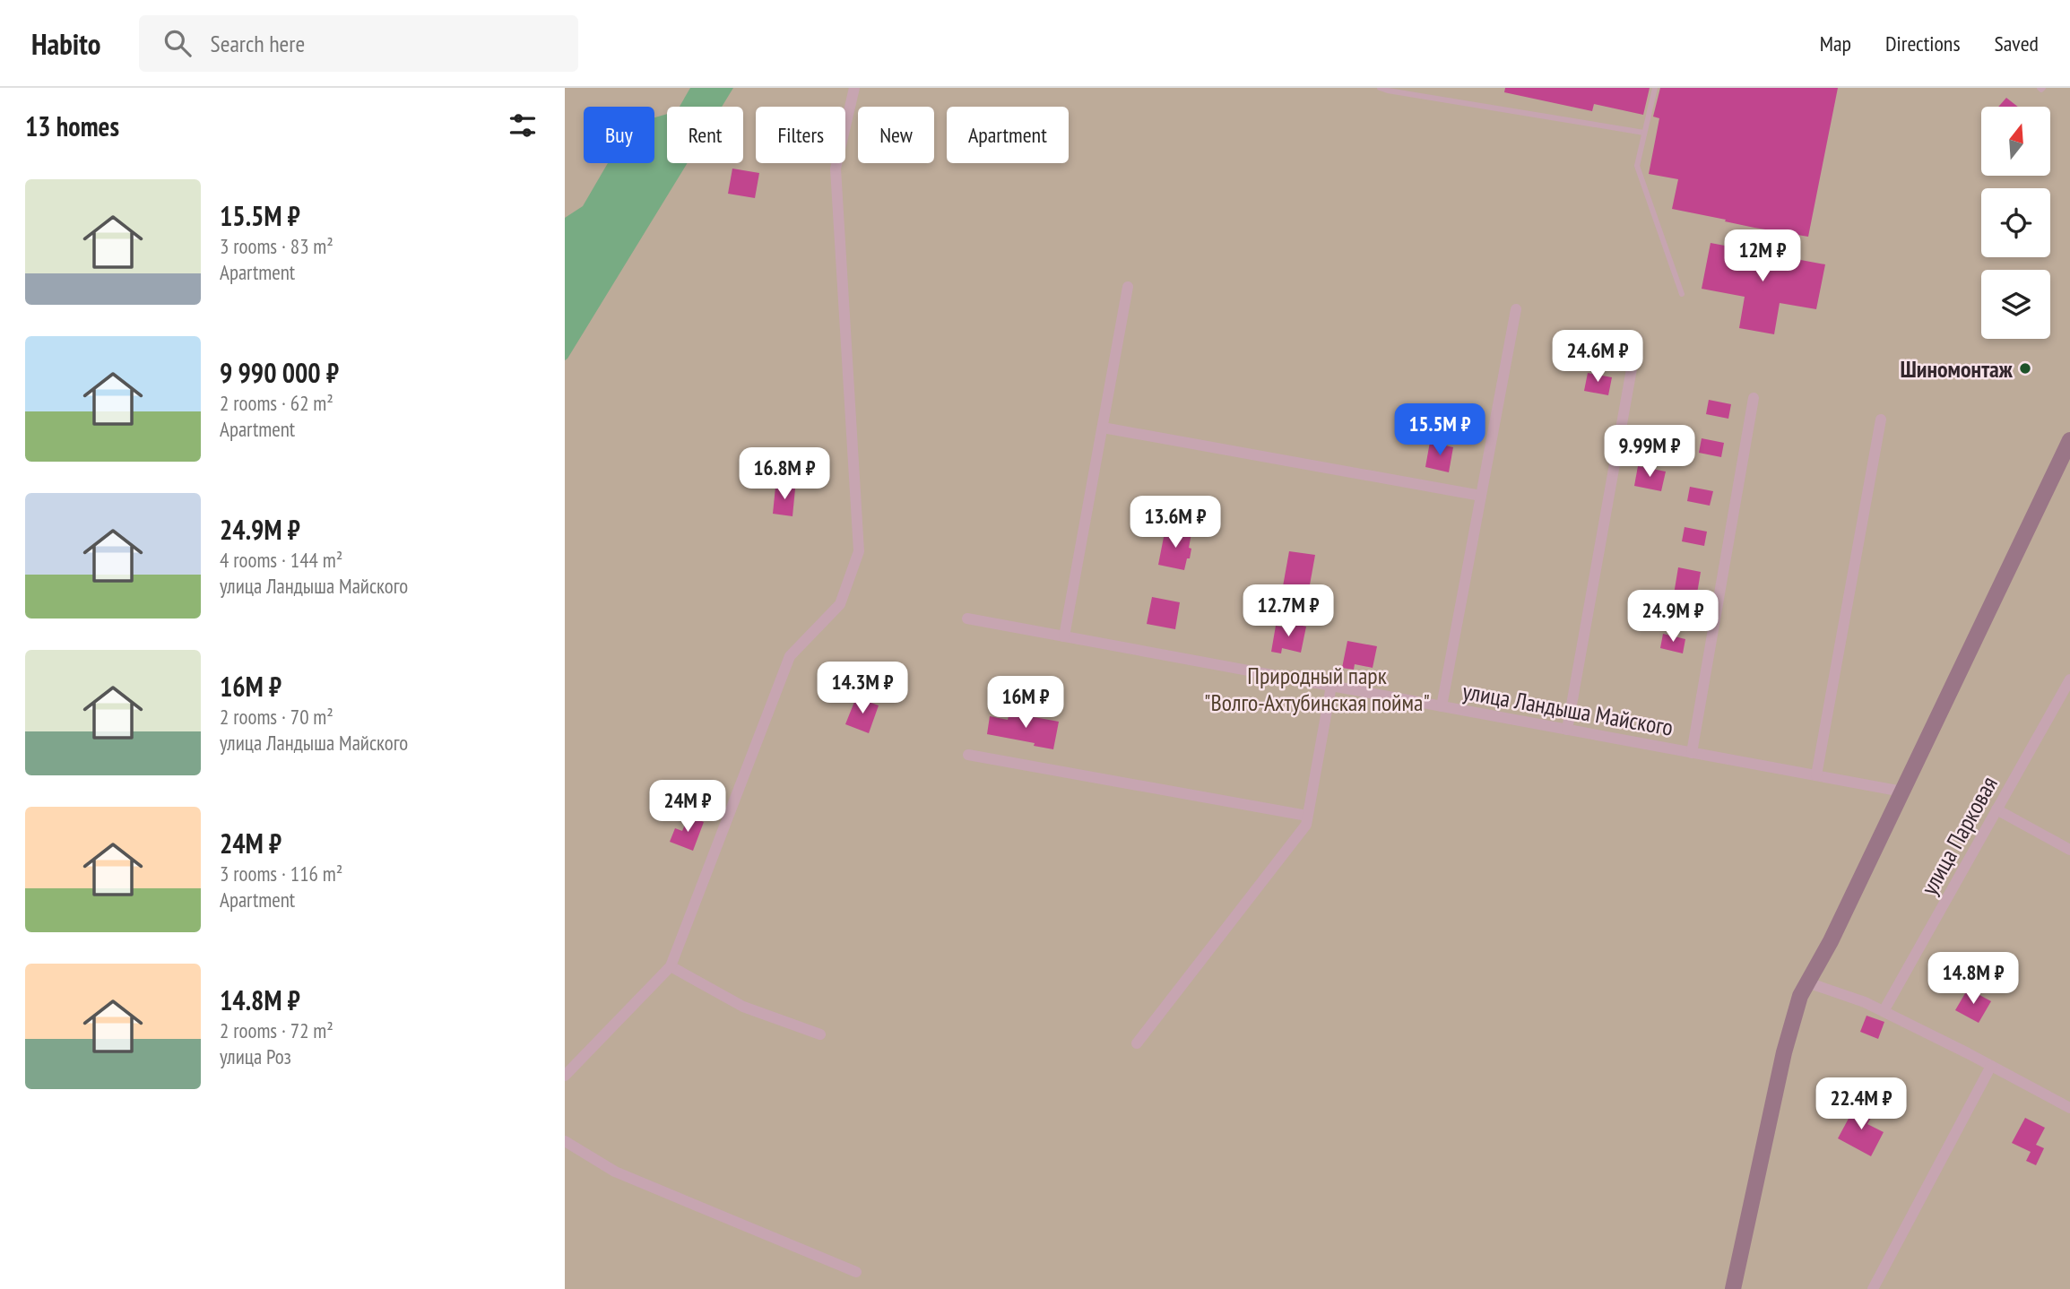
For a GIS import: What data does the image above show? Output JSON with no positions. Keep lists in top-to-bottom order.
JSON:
{
  "streets": {
    "street": ["улица Ландыша Майского", "улица Парковая"]
  },
  "parks": ["Природный парк \"Волго-Ахтубинская пойма\""],
  "places": ["Шиномонтаж"],
  "north": "top",
  "page": {
    "header": "Habito",
    "search": "Search here",
    "nav": ["Map", "Directions", "Saved"],
    "heading": "13 homes",
    "chip": [
      "Buy",
      "Rent",
      "Filters",
      "New",
      "Apartment"
    ],
    "list": [
      {
        "name": "15.5M ₽",
        "note": "3 rooms · 83 m² · Apartment"
      },
      {
        "name": "9 990 000 ₽",
        "note": "2 rooms · 62 m² · Apartment"
      },
      {
        "name": "24.9M ₽",
        "note": "4 rooms · 144 m² · улица Ландыша Майского"
      },
      {
        "name": "16M ₽",
        "note": "2 rooms · 70 m² · улица Ландыша Майского"
      },
      {
        "name": "24M ₽",
        "note": "3 rooms · 116 m² · Apartment"
      },
      {
        "name": "14.8M ₽",
        "note": "2 rooms · 72 m² · улица Роз"
      }
    ],
    "price": [
      "12M ₽",
      "24.6M ₽",
      "15.5M ₽",
      "9.99M ₽",
      "16.8M ₽",
      "13.6M ₽",
      "12.7M ₽",
      "24.9M ₽",
      "14.3M ₽",
      "16M ₽",
      "24M ₽",
      "14.8M ₽",
      "22.4M ₽"
    ]
  }
}
